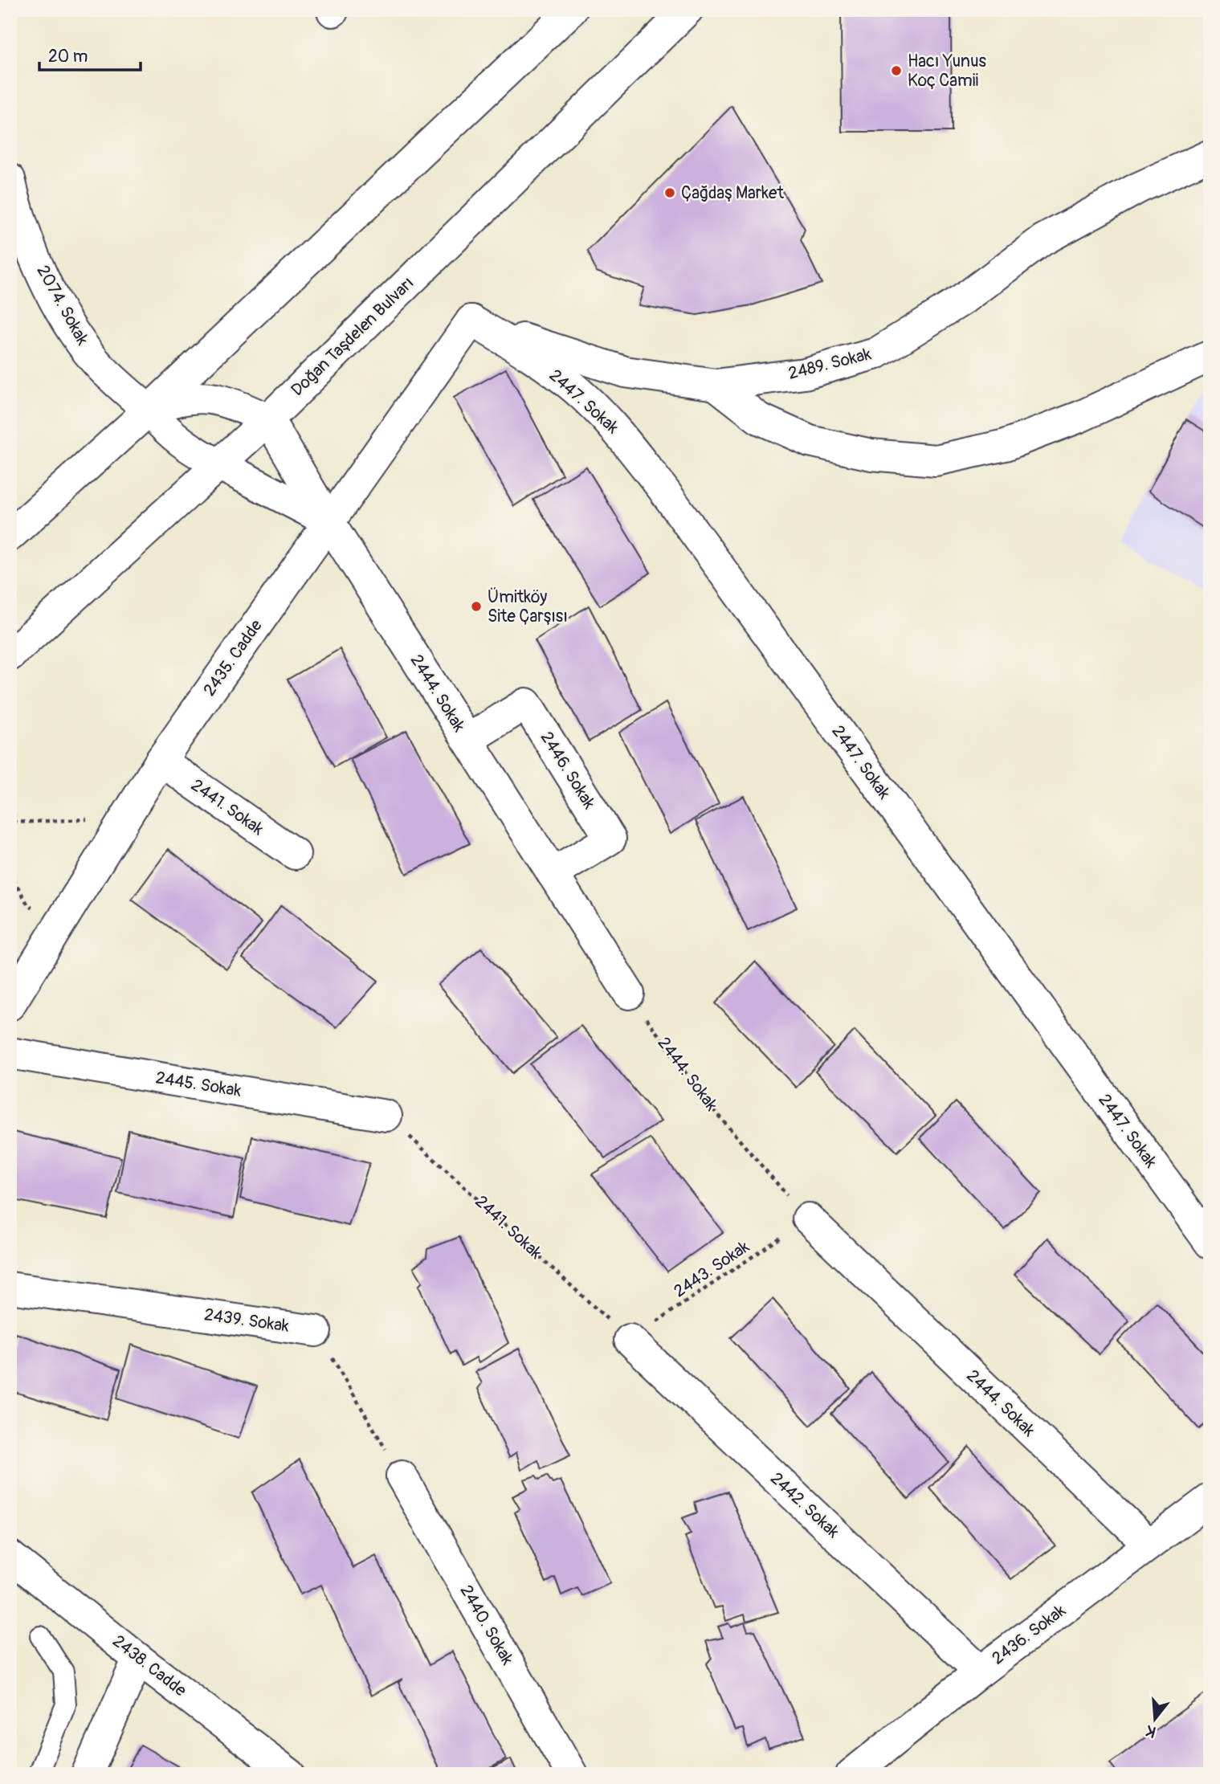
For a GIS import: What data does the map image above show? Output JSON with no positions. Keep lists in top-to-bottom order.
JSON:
{
  "streets": {
    "street": [
      "2074. Sokak",
      "Doğan Taşdelen Bulvarı",
      "2489. Sokak",
      "2447. Sokak",
      "2435. Cadde",
      "2444. Sokak",
      "2446. Sokak",
      "2441. Sokak",
      "2445. Sokak",
      "2439. Sokak",
      "2442. Sokak",
      "2440. Sokak",
      "2436. Sokak",
      "2438. Cadde"
    ],
    "path": ["2443. Sokak"]
  },
  "crossings": [
    ["2074. Sokak", "Doğan Taşdelen Bulvarı"],
    ["Doğan Taşdelen Bulvarı", "2444. Sokak"],
    ["2489. Sokak", "2447. Sokak"],
    ["2489. Sokak", "2435. Cadde"],
    ["2447. Sokak", "2435. Cadde"],
    ["2435. Cadde", "2444. Sokak"],
    ["2435. Cadde", "2441. Sokak"],
    ["2444. Sokak", "2446. Sokak"],
    ["2444. Sokak", "2443. Sokak"],
    ["2444. Sokak", "2436. Sokak"],
    ["2441. Sokak", "2445. Sokak"],
    ["2441. Sokak", "2443. Sokak"],
    ["2441. Sokak", "2442. Sokak"],
    ["2443. Sokak", "2442. Sokak"],
    ["2442. Sokak", "2436. Sokak"]
  ],
  "places": ["Hacı Yunus Koç Camii", "Çağdaş Market", "Ümitköy Site Çarşısı"],
  "scale_bar": "20 m",
  "north": "bottom"
}
